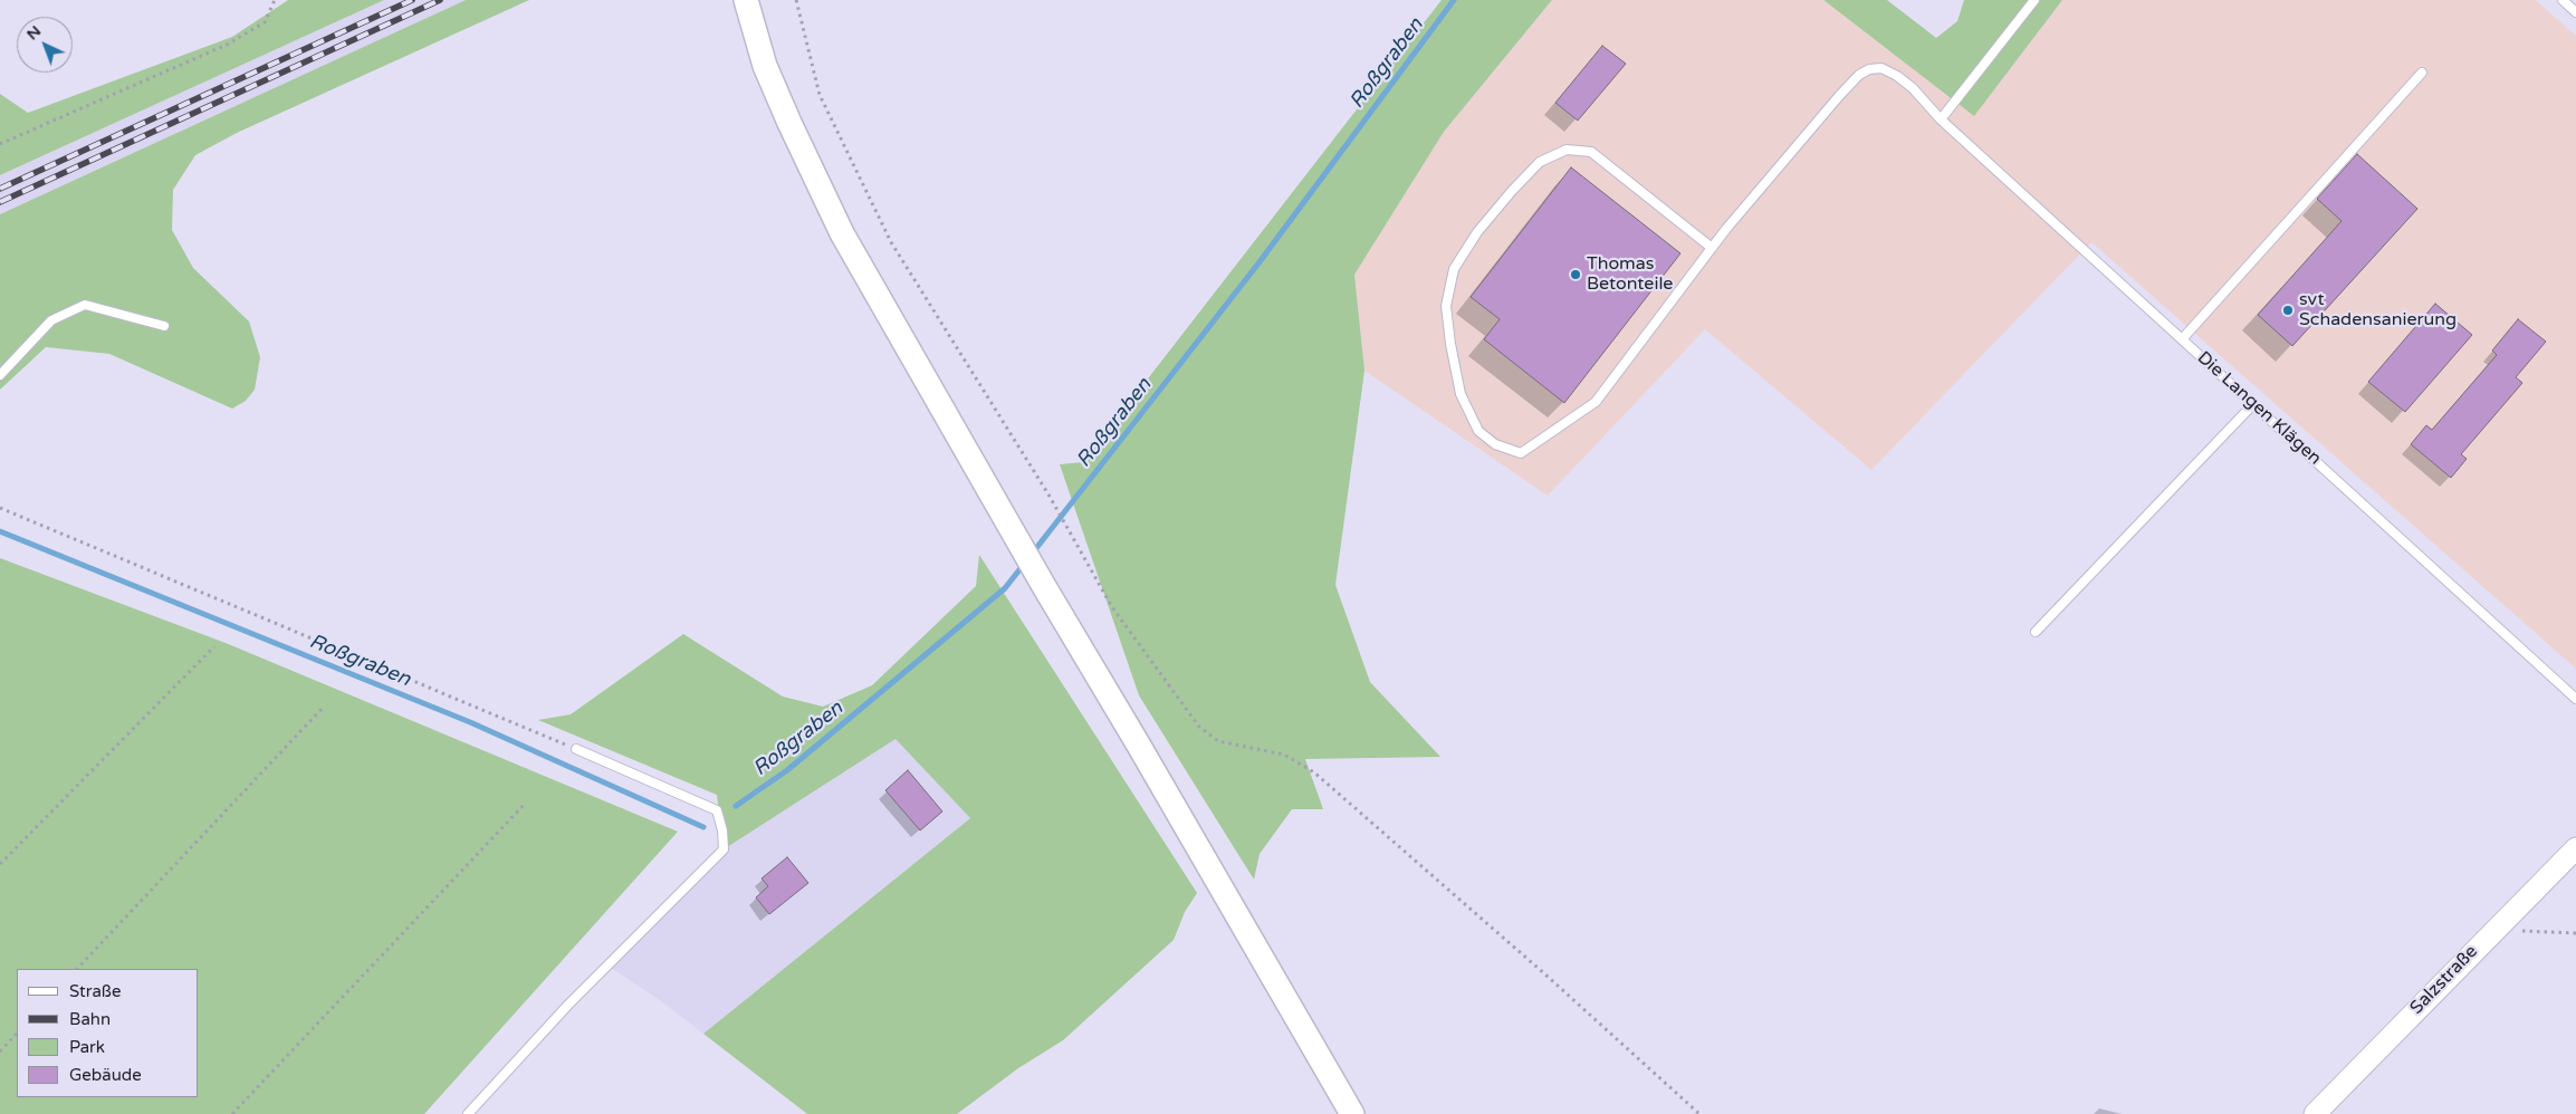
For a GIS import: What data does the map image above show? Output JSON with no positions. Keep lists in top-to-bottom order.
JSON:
{
  "streets": {
    "street": ["Salzstraße"],
    "lane": ["Die Langen Klägen"]
  },
  "water": ["Roßgraben"],
  "places": ["Thomas Betonteile", "svt Schadensanierung"],
  "legend": [
    "Straße",
    "Bahn",
    "Park",
    "Gebäude"
  ],
  "north": "top left"
}
